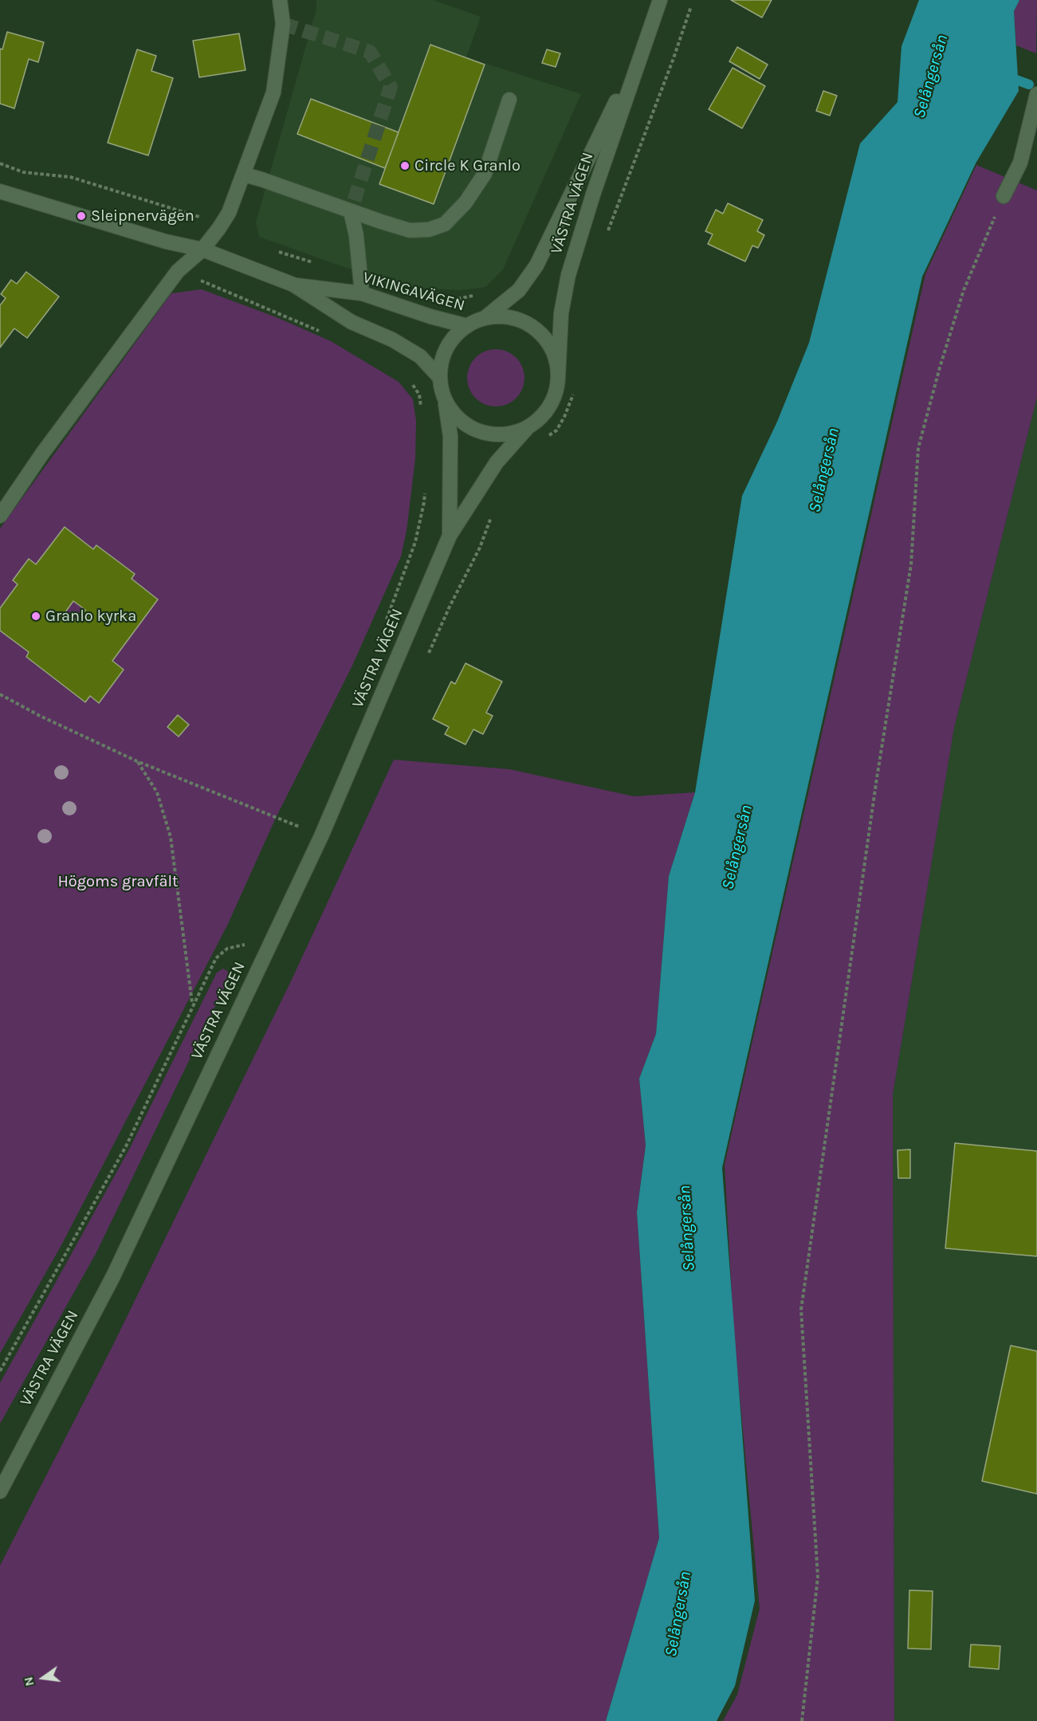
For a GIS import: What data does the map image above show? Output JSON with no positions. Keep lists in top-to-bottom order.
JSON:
{
  "streets": {
    "street": ["VÄSTRA VÄGEN", "VIKINGAVÄGEN"]
  },
  "crossings": [
    ["VÄSTRA VÄGEN", "VIKINGAVÄGEN"]
  ],
  "water": ["Selångersån"],
  "parks": ["Högoms gravfält"],
  "places": ["Circle K Granlo", "Sleipnervägen", "Granlo kyrka"],
  "north": "left"
}
